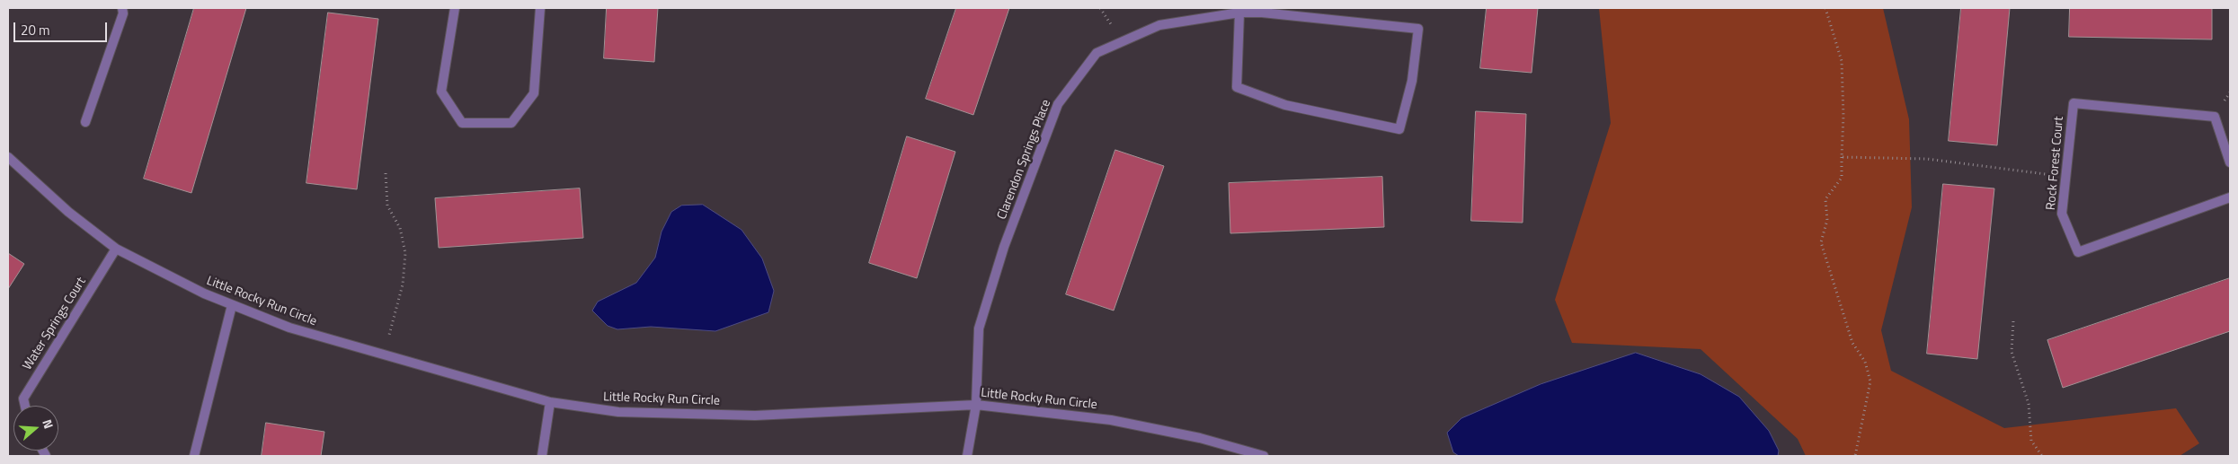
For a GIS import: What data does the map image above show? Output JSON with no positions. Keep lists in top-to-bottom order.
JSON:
{
  "streets": {
    "street": [
      "Clarendon Springs Place",
      "Rock Forest Court",
      "Little Rocky Run Circle",
      "Water Springs Court"
    ]
  },
  "crossings": [
    ["Clarendon Springs Place", "Little Rocky Run Circle"],
    ["Little Rocky Run Circle", "Water Springs Court"]
  ],
  "scale_bar": "20 m",
  "north": "right"
}
